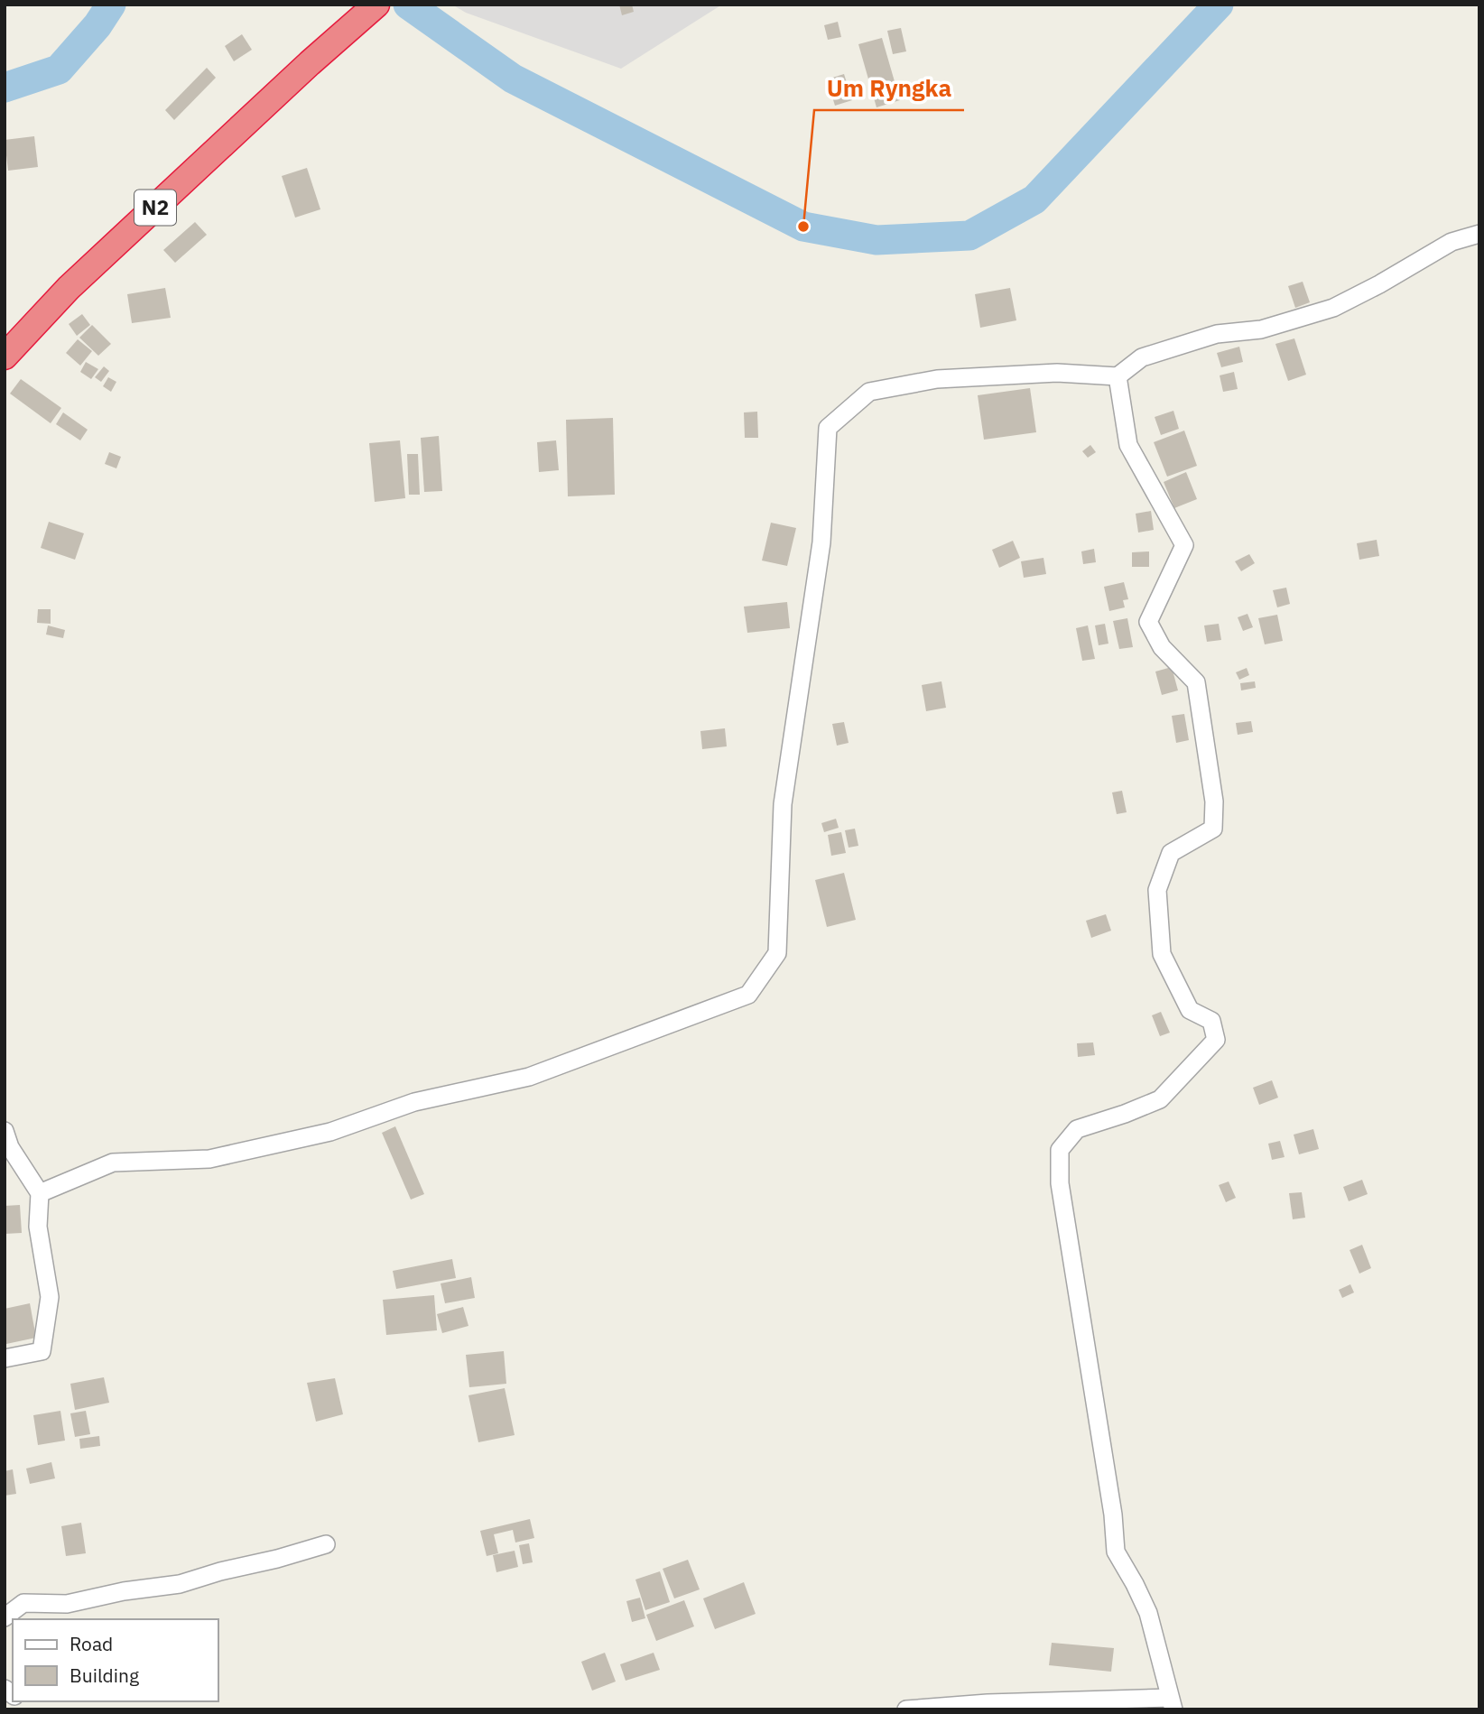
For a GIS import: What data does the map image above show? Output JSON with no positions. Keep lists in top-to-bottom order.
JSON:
{
  "streets": {
    "highway": ["N2"]
  },
  "places": ["Um Ryngka"],
  "legend": ["Road", "Building"]
}
